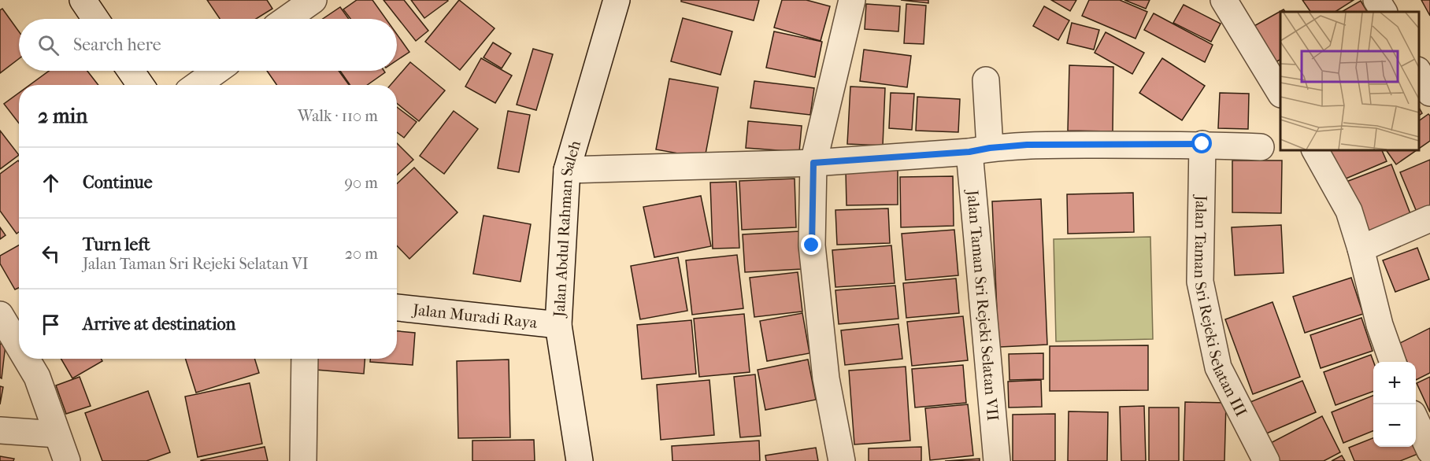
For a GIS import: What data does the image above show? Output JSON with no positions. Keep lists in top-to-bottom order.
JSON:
{
  "streets": {
    "street": [
      "Jalan Abdul Rahman Saleh",
      "Jalan Taman Sri Rejeki Selatan III",
      "Jalan Taman Sri Rejeki Selatan VII",
      "Jalan Muradi Raya"
    ]
  },
  "crossings": [
    ["Jalan Abdul Rahman Saleh", "Jalan Muradi Raya"]
  ],
  "page": {
    "search": "Search here",
    "heading": ["2 min", "Walk · 110 m"],
    "list": [
      ["Continue", "90 m"],
      ["Turn left", "Jalan Taman Sri Rejeki Selatan VI", "20 m"],
      "Arrive at destination"
    ],
    "map_buttons": ["+", "−"]
  }
}
